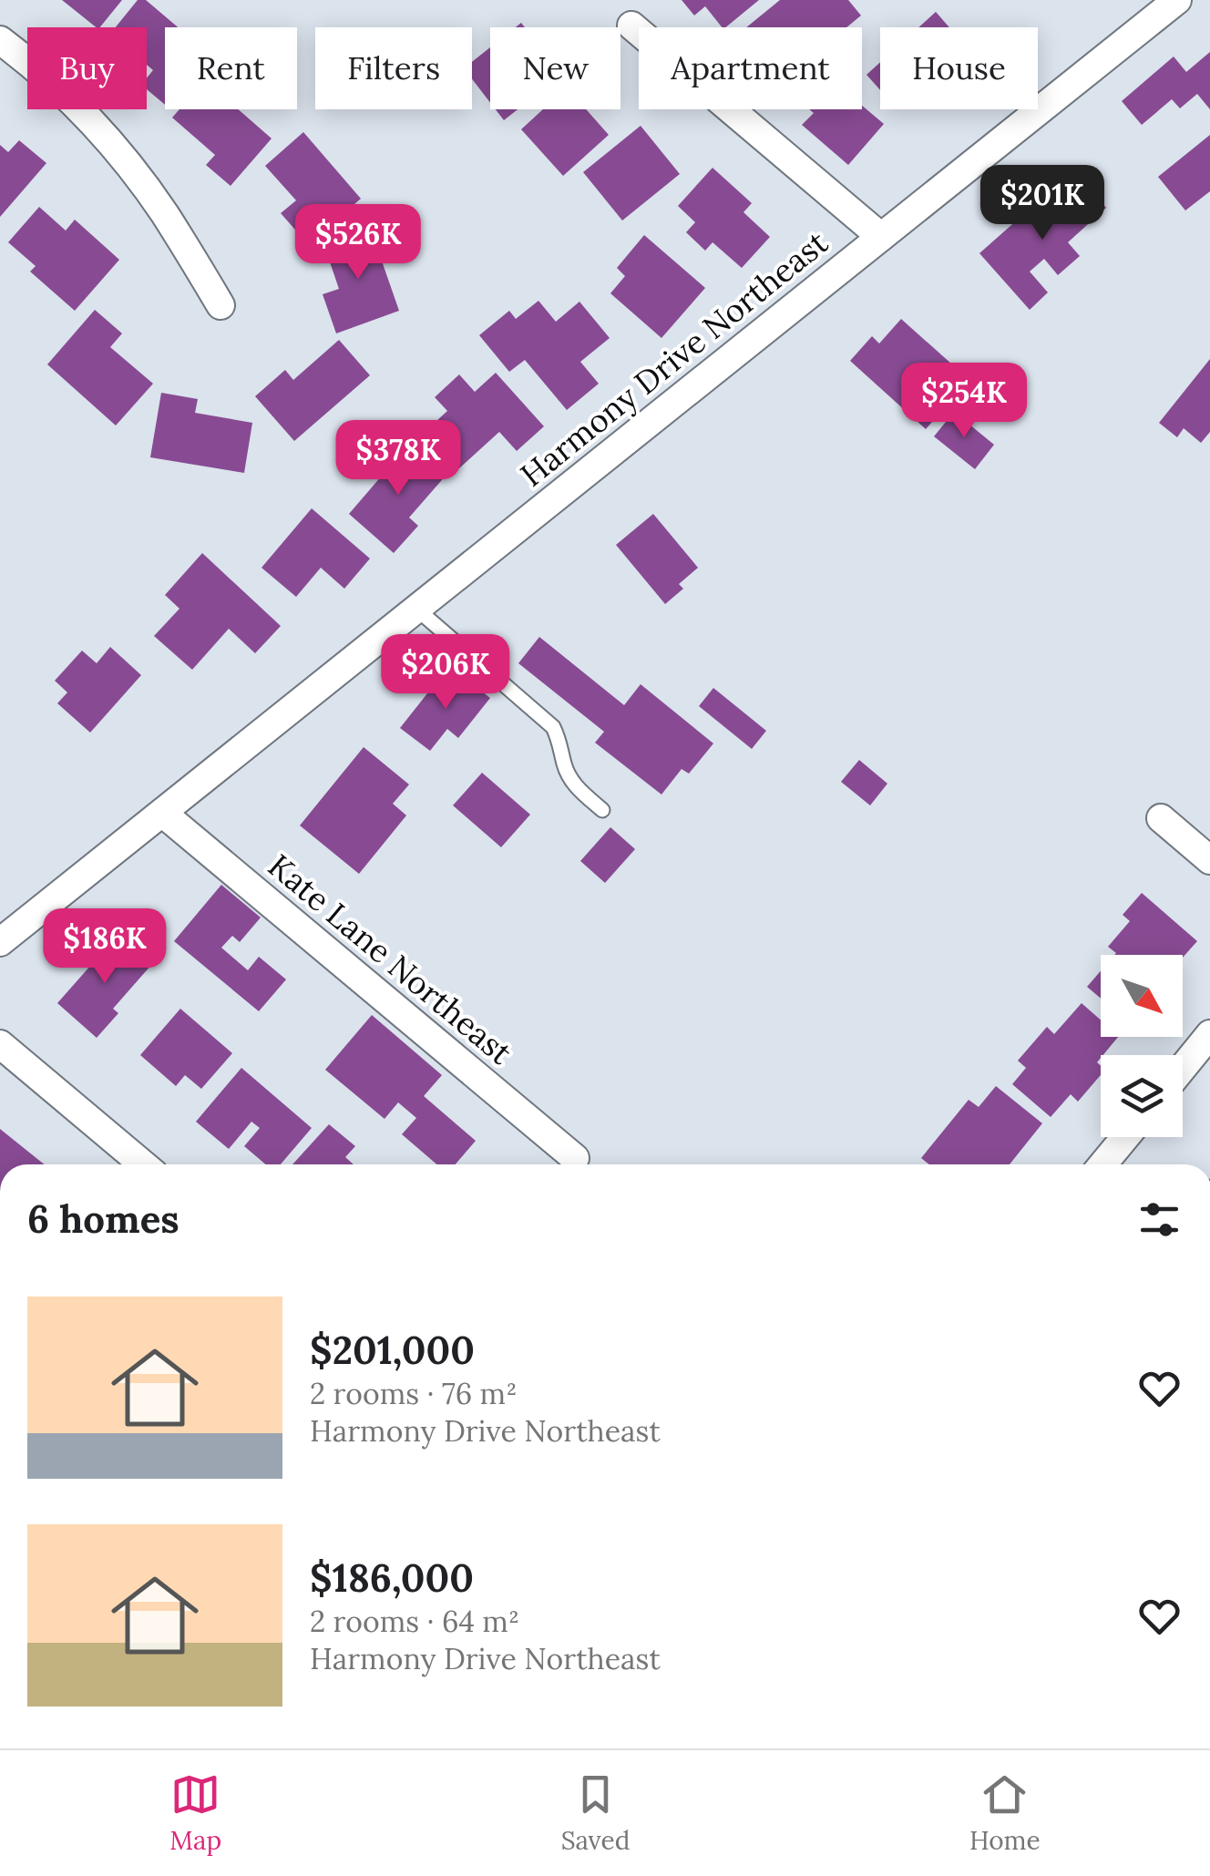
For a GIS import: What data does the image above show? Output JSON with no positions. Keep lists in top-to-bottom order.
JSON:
{
  "streets": {
    "street": ["Harmony Drive Northeast", "Kate Lane Northeast"]
  },
  "crossings": [
    ["Harmony Drive Northeast", "Kate Lane Northeast"]
  ],
  "north": "bottom right",
  "page": {
    "chip": [
      "Buy",
      "Rent",
      "Filters",
      "New",
      "Apartment",
      "House"
    ],
    "price": [
      "$201K",
      "$526K",
      "$254K",
      "$378K",
      "$206K",
      "$186K"
    ],
    "heading": "6 homes",
    "list": [
      {
        "name": "$201,000",
        "note": "2 rooms · 76 m² · Harmony Drive Northeast"
      },
      {
        "name": "$186,000",
        "note": "2 rooms · 64 m² · Harmony Drive Northeast"
      }
    ],
    "tabs": ["Map", "Saved", "Home"]
  }
}
